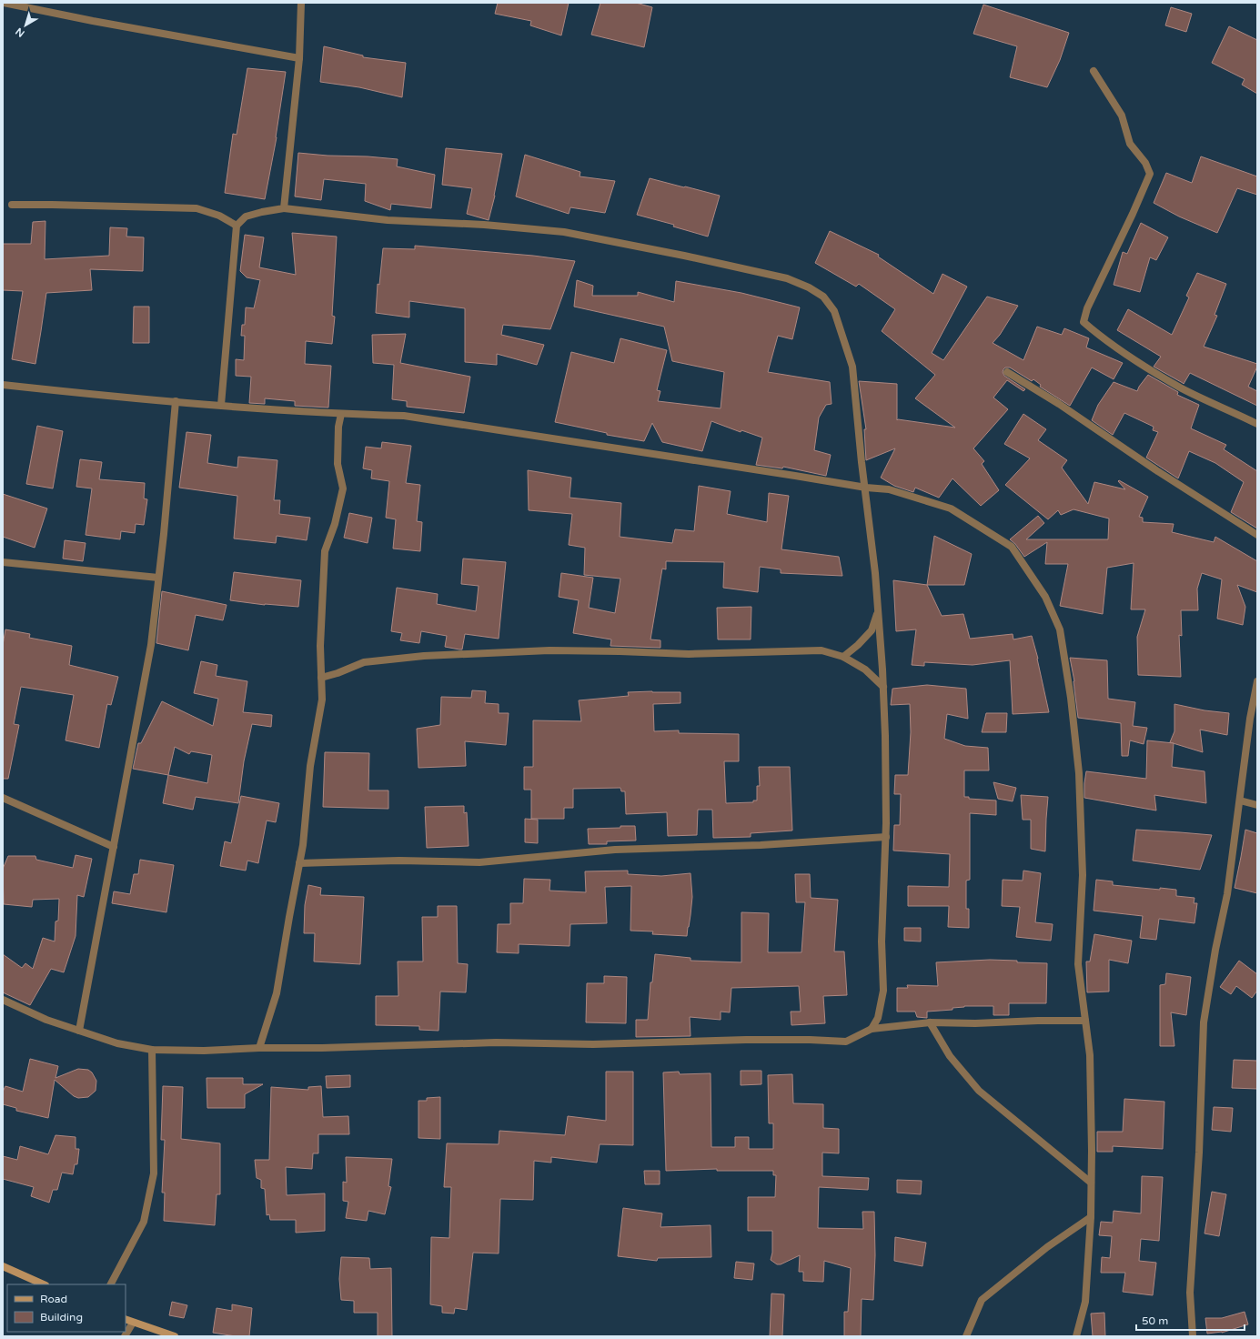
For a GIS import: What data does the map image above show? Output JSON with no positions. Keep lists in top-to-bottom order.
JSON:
{
  "legend": ["Road", "Building"],
  "scale_bar": "50 m",
  "north": "bottom left"
}
